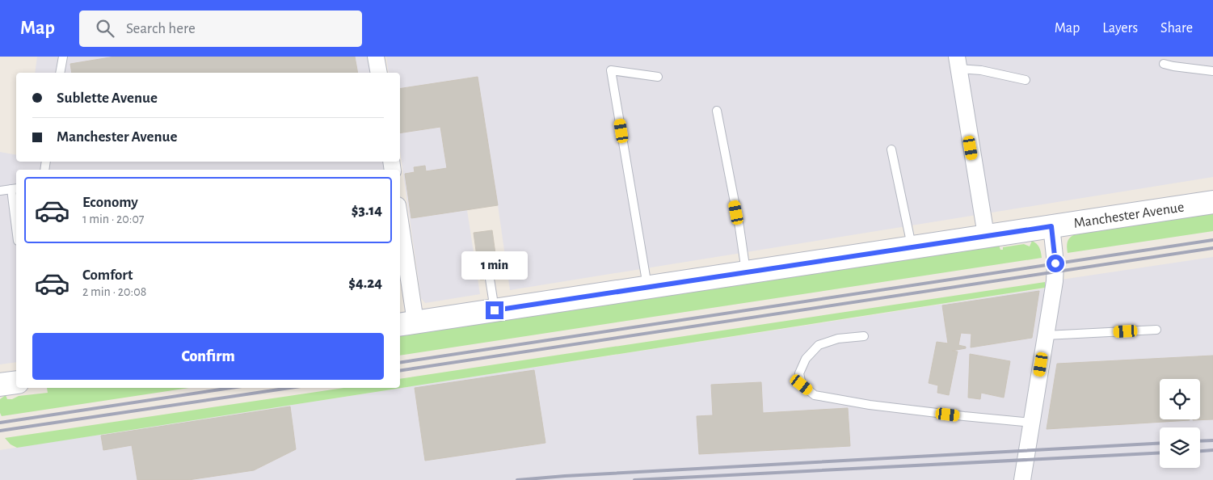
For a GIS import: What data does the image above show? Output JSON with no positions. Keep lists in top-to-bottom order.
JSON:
{
  "streets": {
    "main road": ["Manchester Avenue"]
  },
  "page": {
    "header": "Map",
    "search": "Search here",
    "nav": ["Map", "Layers", "Share"],
    "banner": ["Sublette Avenue", "Manchester Avenue"],
    "list": [
      {
        "name": "Economy",
        "note": "1 min · 20:07",
        "value": "$3.14"
      },
      {
        "name": "Comfort",
        "note": "2 min · 20:08",
        "value": "$4.24"
      }
    ],
    "bubble": "1 min",
    "buttons": "Confirm"
  }
}
